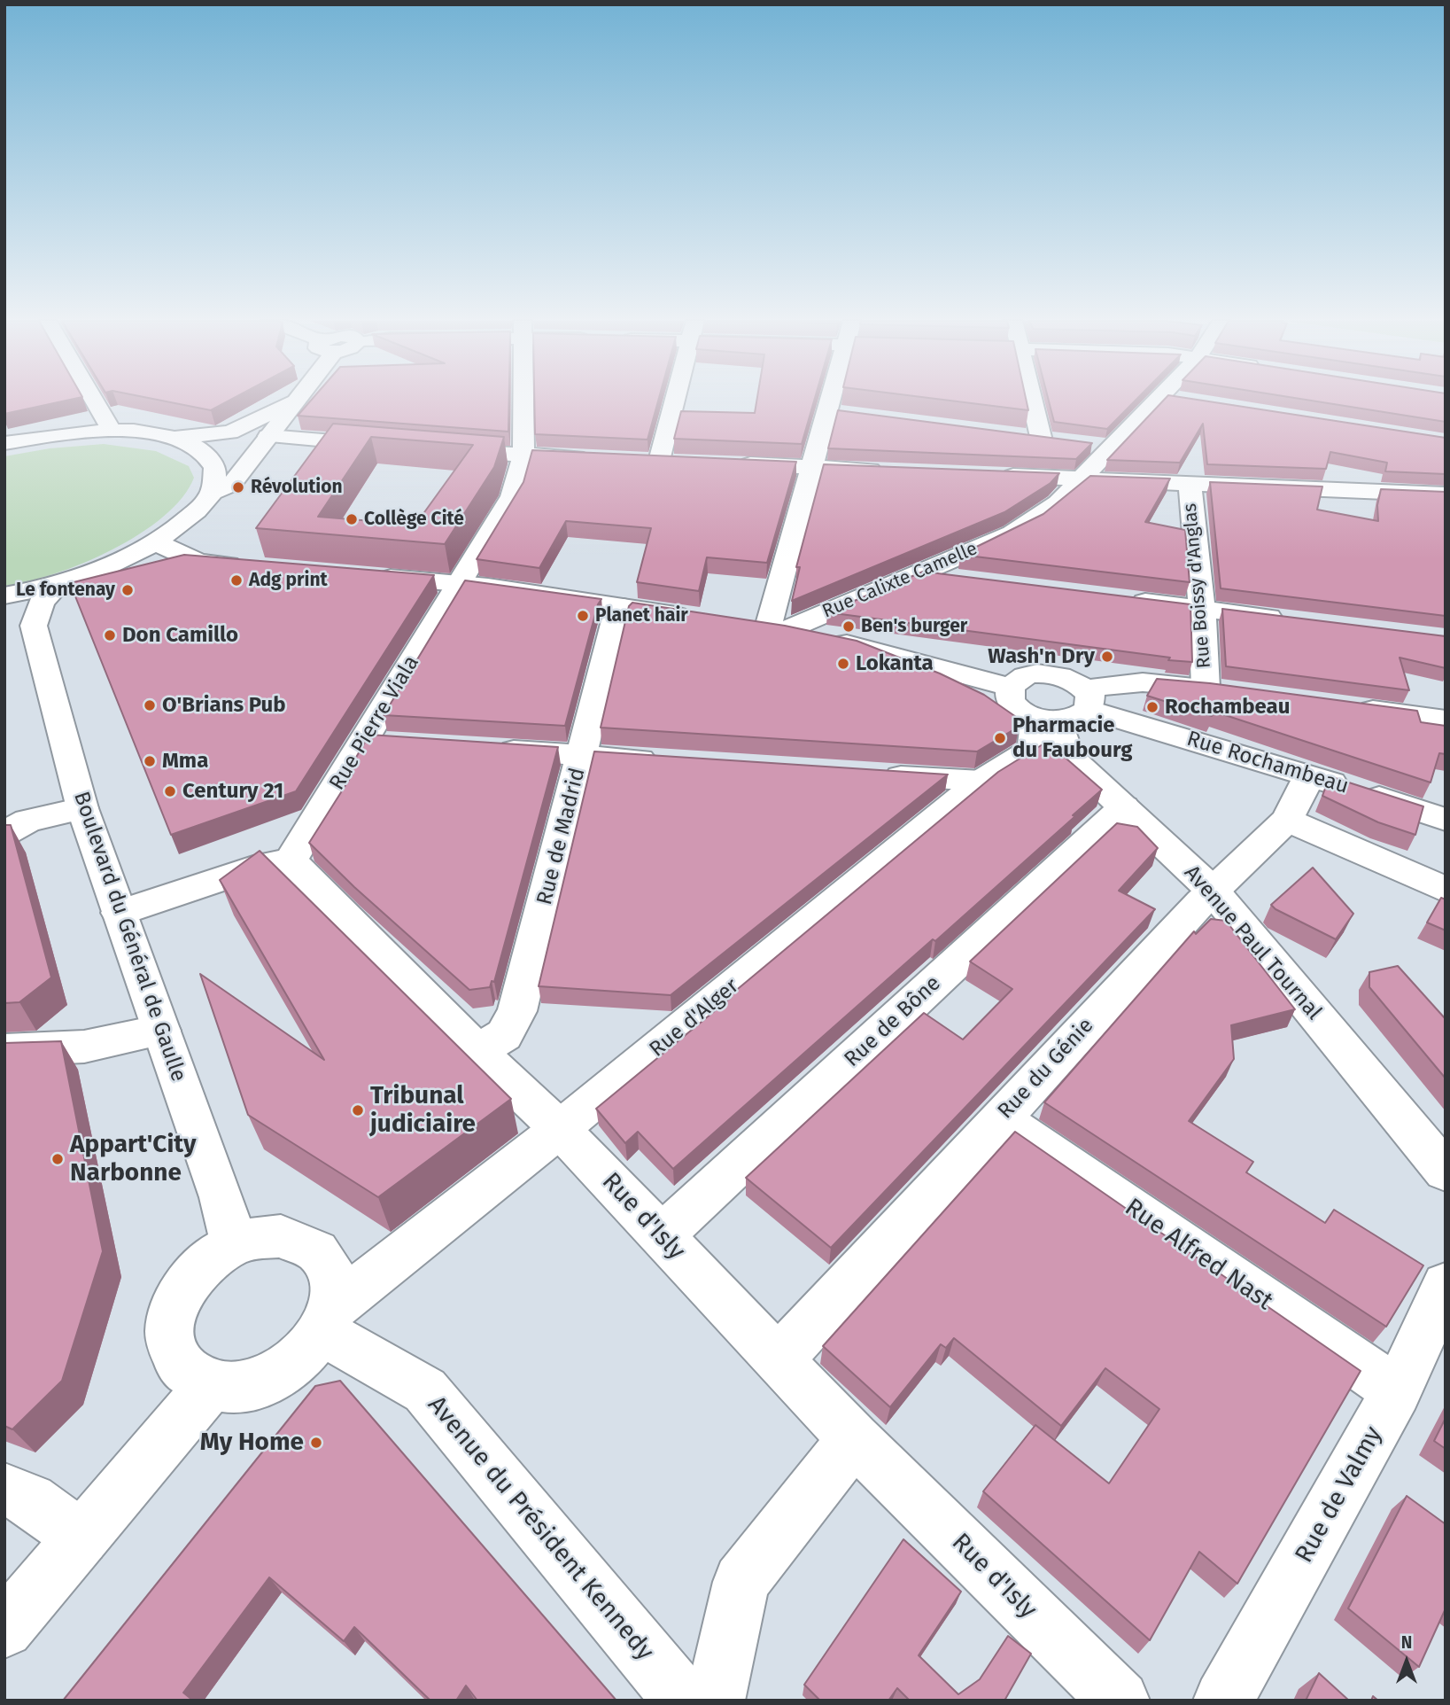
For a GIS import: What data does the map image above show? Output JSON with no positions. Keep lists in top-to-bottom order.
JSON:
{
  "streets": {
    "street": [
      "Rue Calixte Camelle",
      "Rue Boissy d'Anglas",
      "Rue Pierre Viala",
      "Rue Rochambeau",
      "Rue de Madrid",
      "Boulevard du Général de Gaulle",
      "Avenue Paul Tournal",
      "Rue d'Alger",
      "Rue de Bône",
      "Rue du Génie",
      "Rue d'Isly",
      "Rue Alfred Nast",
      "Rue de Valmy",
      "Avenue du Président Kennedy"
    ]
  },
  "crossings": [
    ["Rue Boissy d'Anglas", "Rue Rochambeau"],
    ["Rue Boissy d'Anglas", "Avenue Paul Tournal"],
    ["Rue Boissy d'Anglas", "Rue d'Alger"],
    ["Rue Pierre Viala", "Rue d'Isly"],
    ["Rue Rochambeau", "Avenue Paul Tournal"],
    ["Rue Rochambeau", "Rue d'Alger"],
    ["Rue Rochambeau", "Rue du Génie"],
    ["Rue de Madrid", "Rue d'Isly"],
    ["Boulevard du Général de Gaulle", "Rue d'Alger"],
    ["Boulevard du Général de Gaulle", "Avenue du Président Kennedy"],
    ["Avenue Paul Tournal", "Rue d'Alger"],
    ["Avenue Paul Tournal", "Rue de Bône"],
    ["Avenue Paul Tournal", "Rue du Génie"],
    ["Rue d'Alger", "Rue d'Isly"],
    ["Rue d'Alger", "Avenue du Président Kennedy"],
    ["Rue de Bône", "Rue d'Isly"],
    ["Rue du Génie", "Rue d'Isly"],
    ["Rue du Génie", "Rue Alfred Nast"],
    ["Rue Alfred Nast", "Rue de Valmy"]
  ],
  "places": [
    "Révolution",
    "Collège Cité",
    "Adg print",
    "Le fontenay",
    "Planet hair",
    "Ben's burger",
    "Don Camillo",
    "Wash'n Dry",
    "Lokanta",
    "O'Brians Pub",
    "Rochambeau",
    "Pharmacie du Faubourg",
    "Mma",
    "Century 21",
    "Tribunal judiciaire",
    "Appart'City Narbonne",
    "My Home"
  ],
  "north": "top"
}
